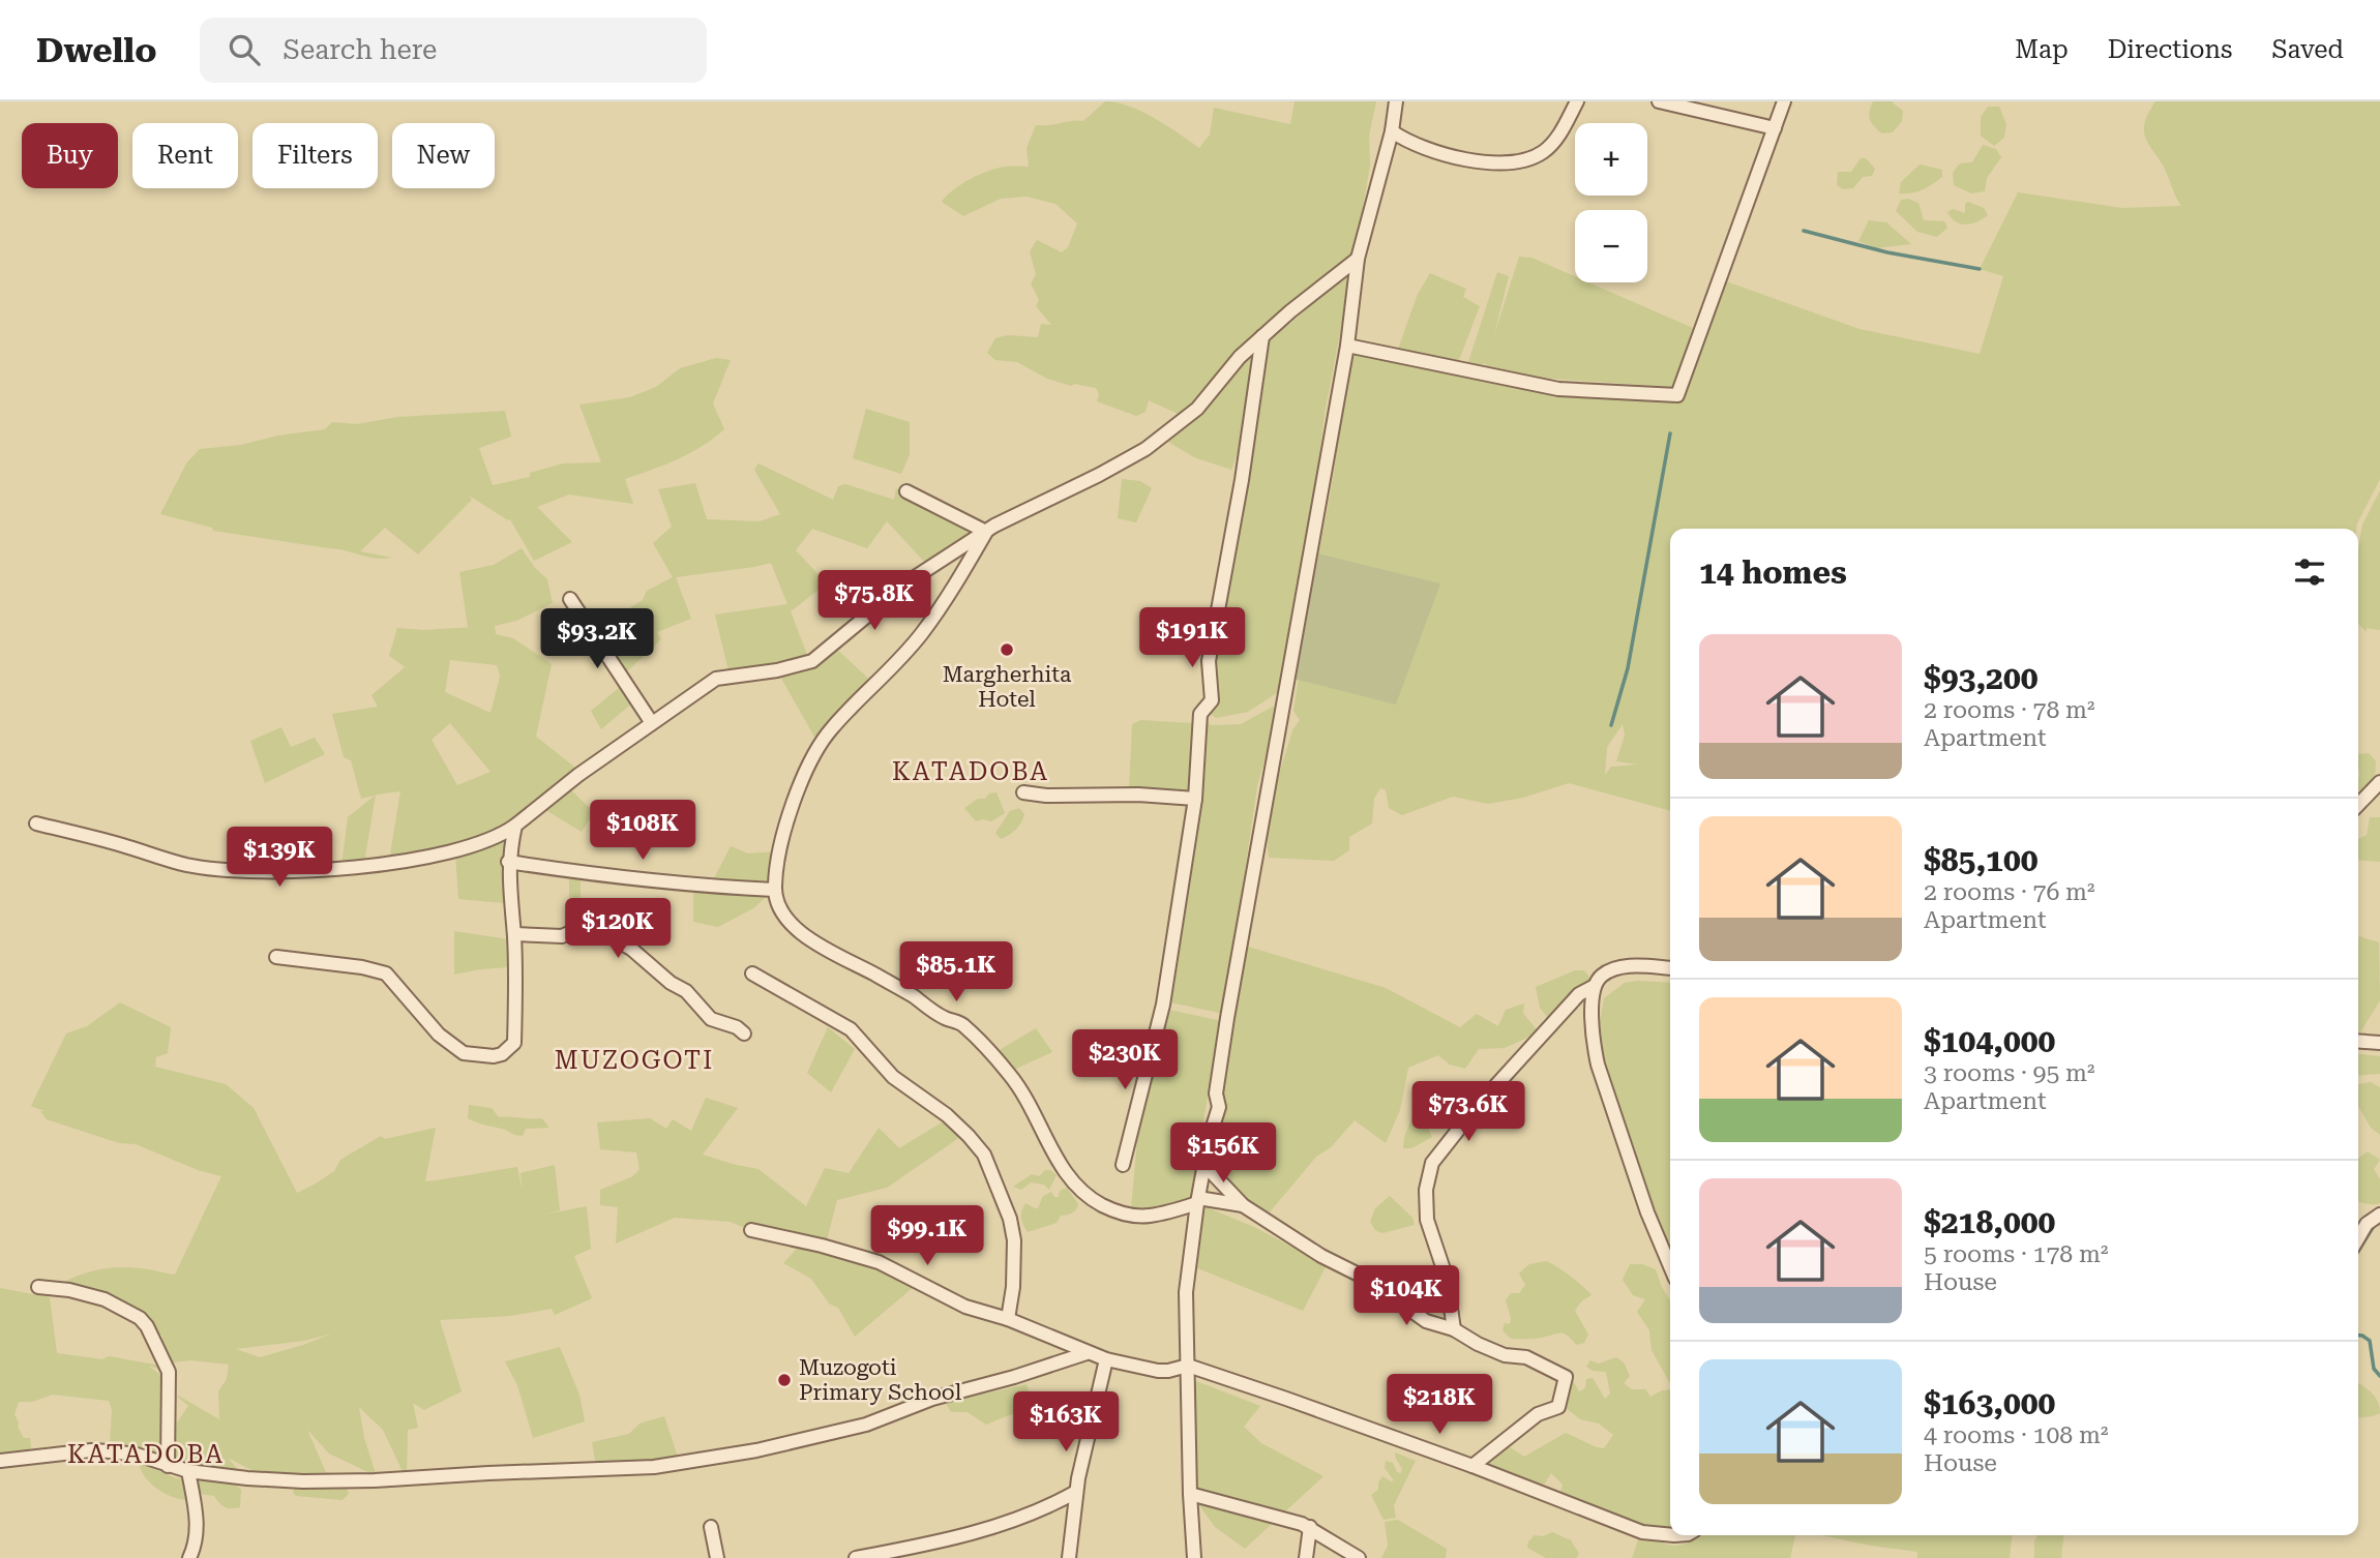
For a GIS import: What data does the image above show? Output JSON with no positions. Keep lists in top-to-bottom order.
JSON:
{
  "districts": ["KATADOBA", "MUZOGOTI", "KATADOBA"],
  "places": ["Margherhita Hotel", "Muzogoti Primary School"],
  "page": {
    "header": "Dwello",
    "search": "Search here",
    "nav": ["Map", "Directions", "Saved"],
    "map_buttons": ["+", "−"],
    "chip": [
      "Buy",
      "Rent",
      "Filters",
      "New"
    ],
    "heading": "14 homes",
    "price": [
      "$75.8K",
      "$191K",
      "$93.2K",
      "$108K",
      "$139K",
      "$120K",
      "$85.1K",
      "$230K",
      "$73.6K",
      "$156K",
      "$99.1K",
      "$104K",
      "$218K",
      "$163K"
    ],
    "list": [
      {
        "name": "$93,200",
        "note": "2 rooms · 78 m² · Apartment"
      },
      {
        "name": "$85,100",
        "note": "2 rooms · 76 m² · Apartment"
      },
      {
        "name": "$104,000",
        "note": "3 rooms · 95 m² · Apartment"
      },
      {
        "name": "$218,000",
        "note": "5 rooms · 178 m² · House"
      },
      {
        "name": "$163,000",
        "note": "4 rooms · 108 m² · House"
      }
    ]
  }
}
